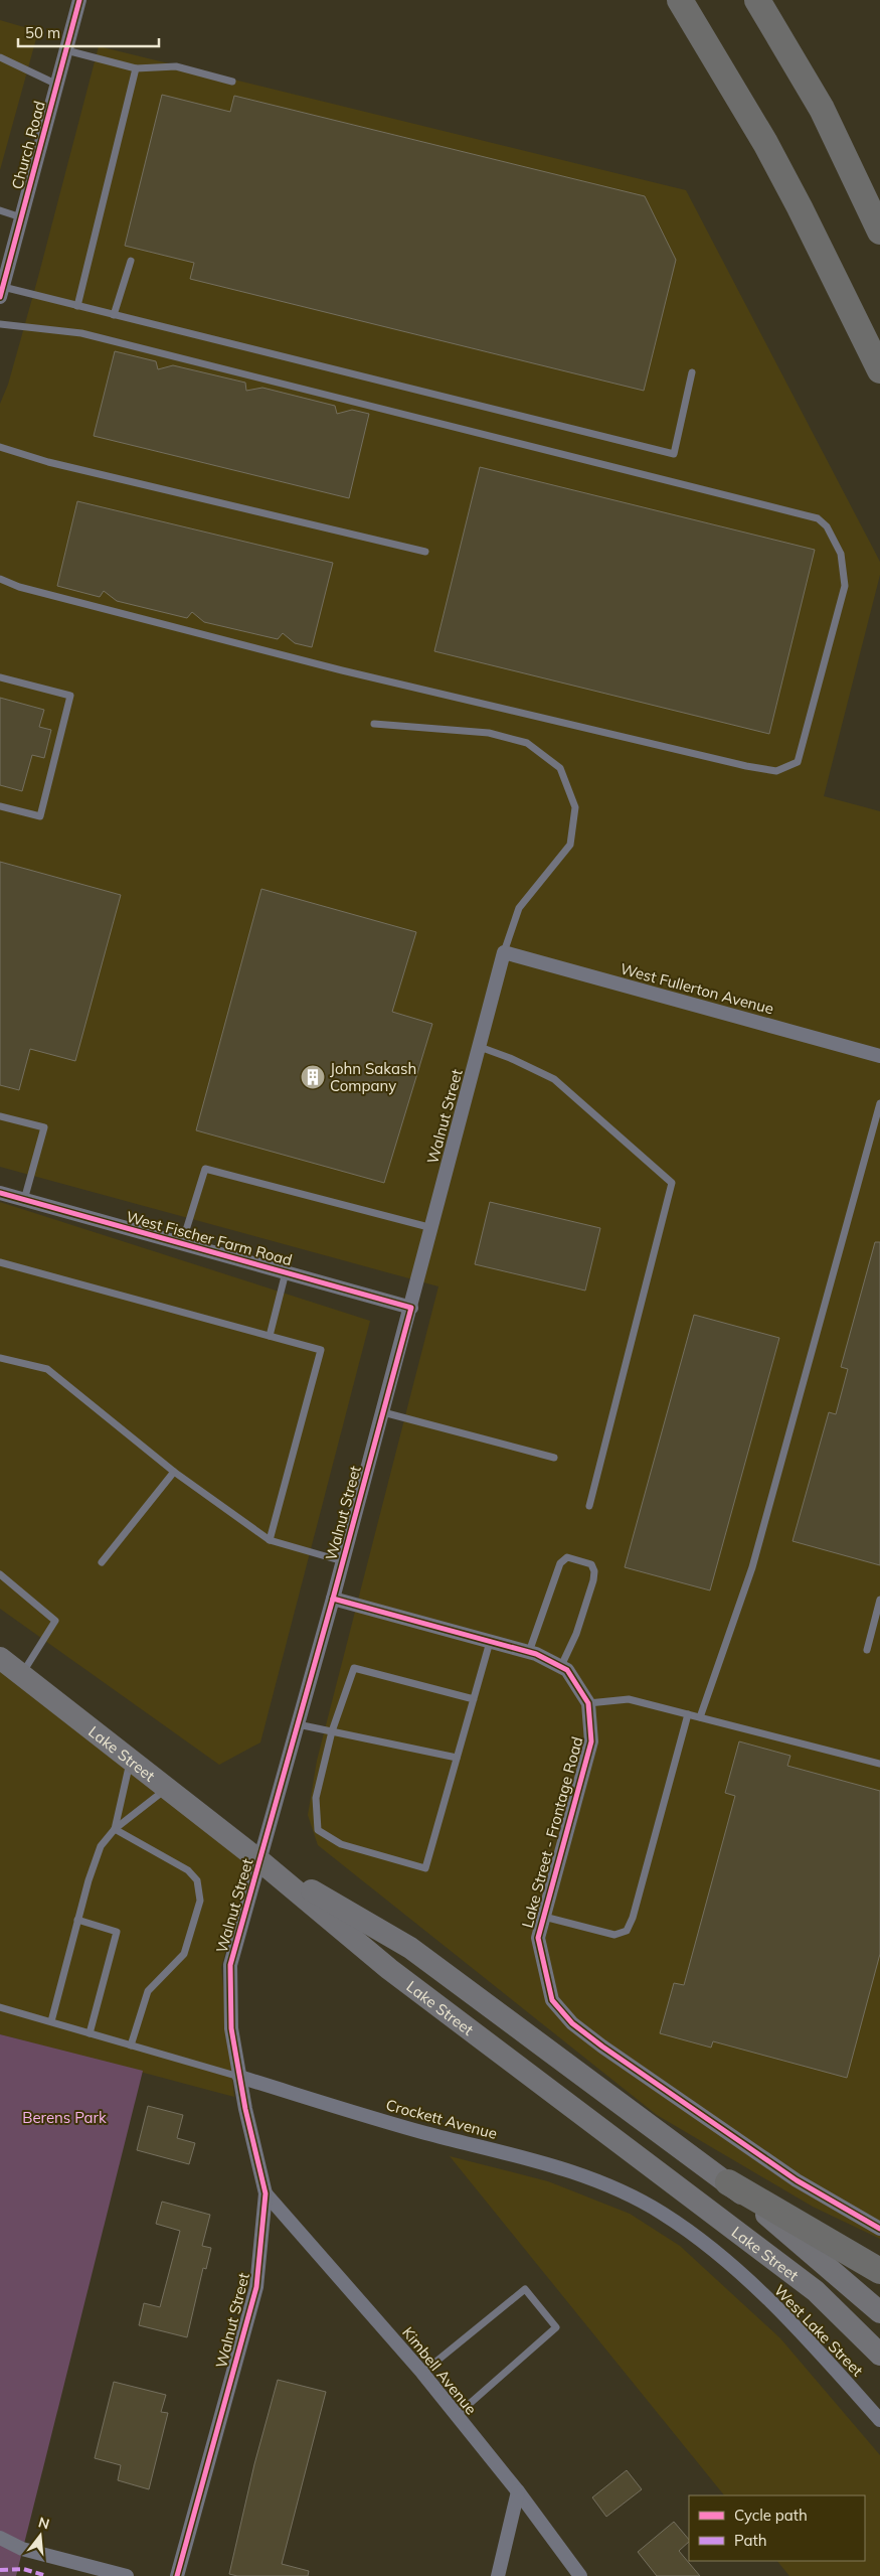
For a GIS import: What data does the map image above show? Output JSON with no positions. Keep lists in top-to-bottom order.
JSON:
{
  "streets": {
    "main road": ["Lake Street"],
    "street": [
      "Church Road",
      "West Fullerton Avenue",
      "Walnut Street",
      "West Fischer Farm Road",
      "Lake Street - Frontage Road",
      "Crockett Avenue",
      "West Lake Street",
      "Kimbell Avenue"
    ]
  },
  "crossings": [
    ["West Fullerton Avenue", "Walnut Street"],
    ["Walnut Street", "West Fischer Farm Road"],
    ["Walnut Street", "Lake Street"],
    ["Walnut Street", "Lake Street - Frontage Road"],
    ["Walnut Street", "Crockett Avenue"],
    ["Walnut Street", "Kimbell Avenue"],
    ["Crockett Avenue", "West Lake Street"]
  ],
  "parks": ["Berens Park"],
  "places": {
    "building": ["John Sakash Company"]
  },
  "legend": ["Cycle path", "Path"],
  "scale_bar": "50 m",
  "north": "top"
}
